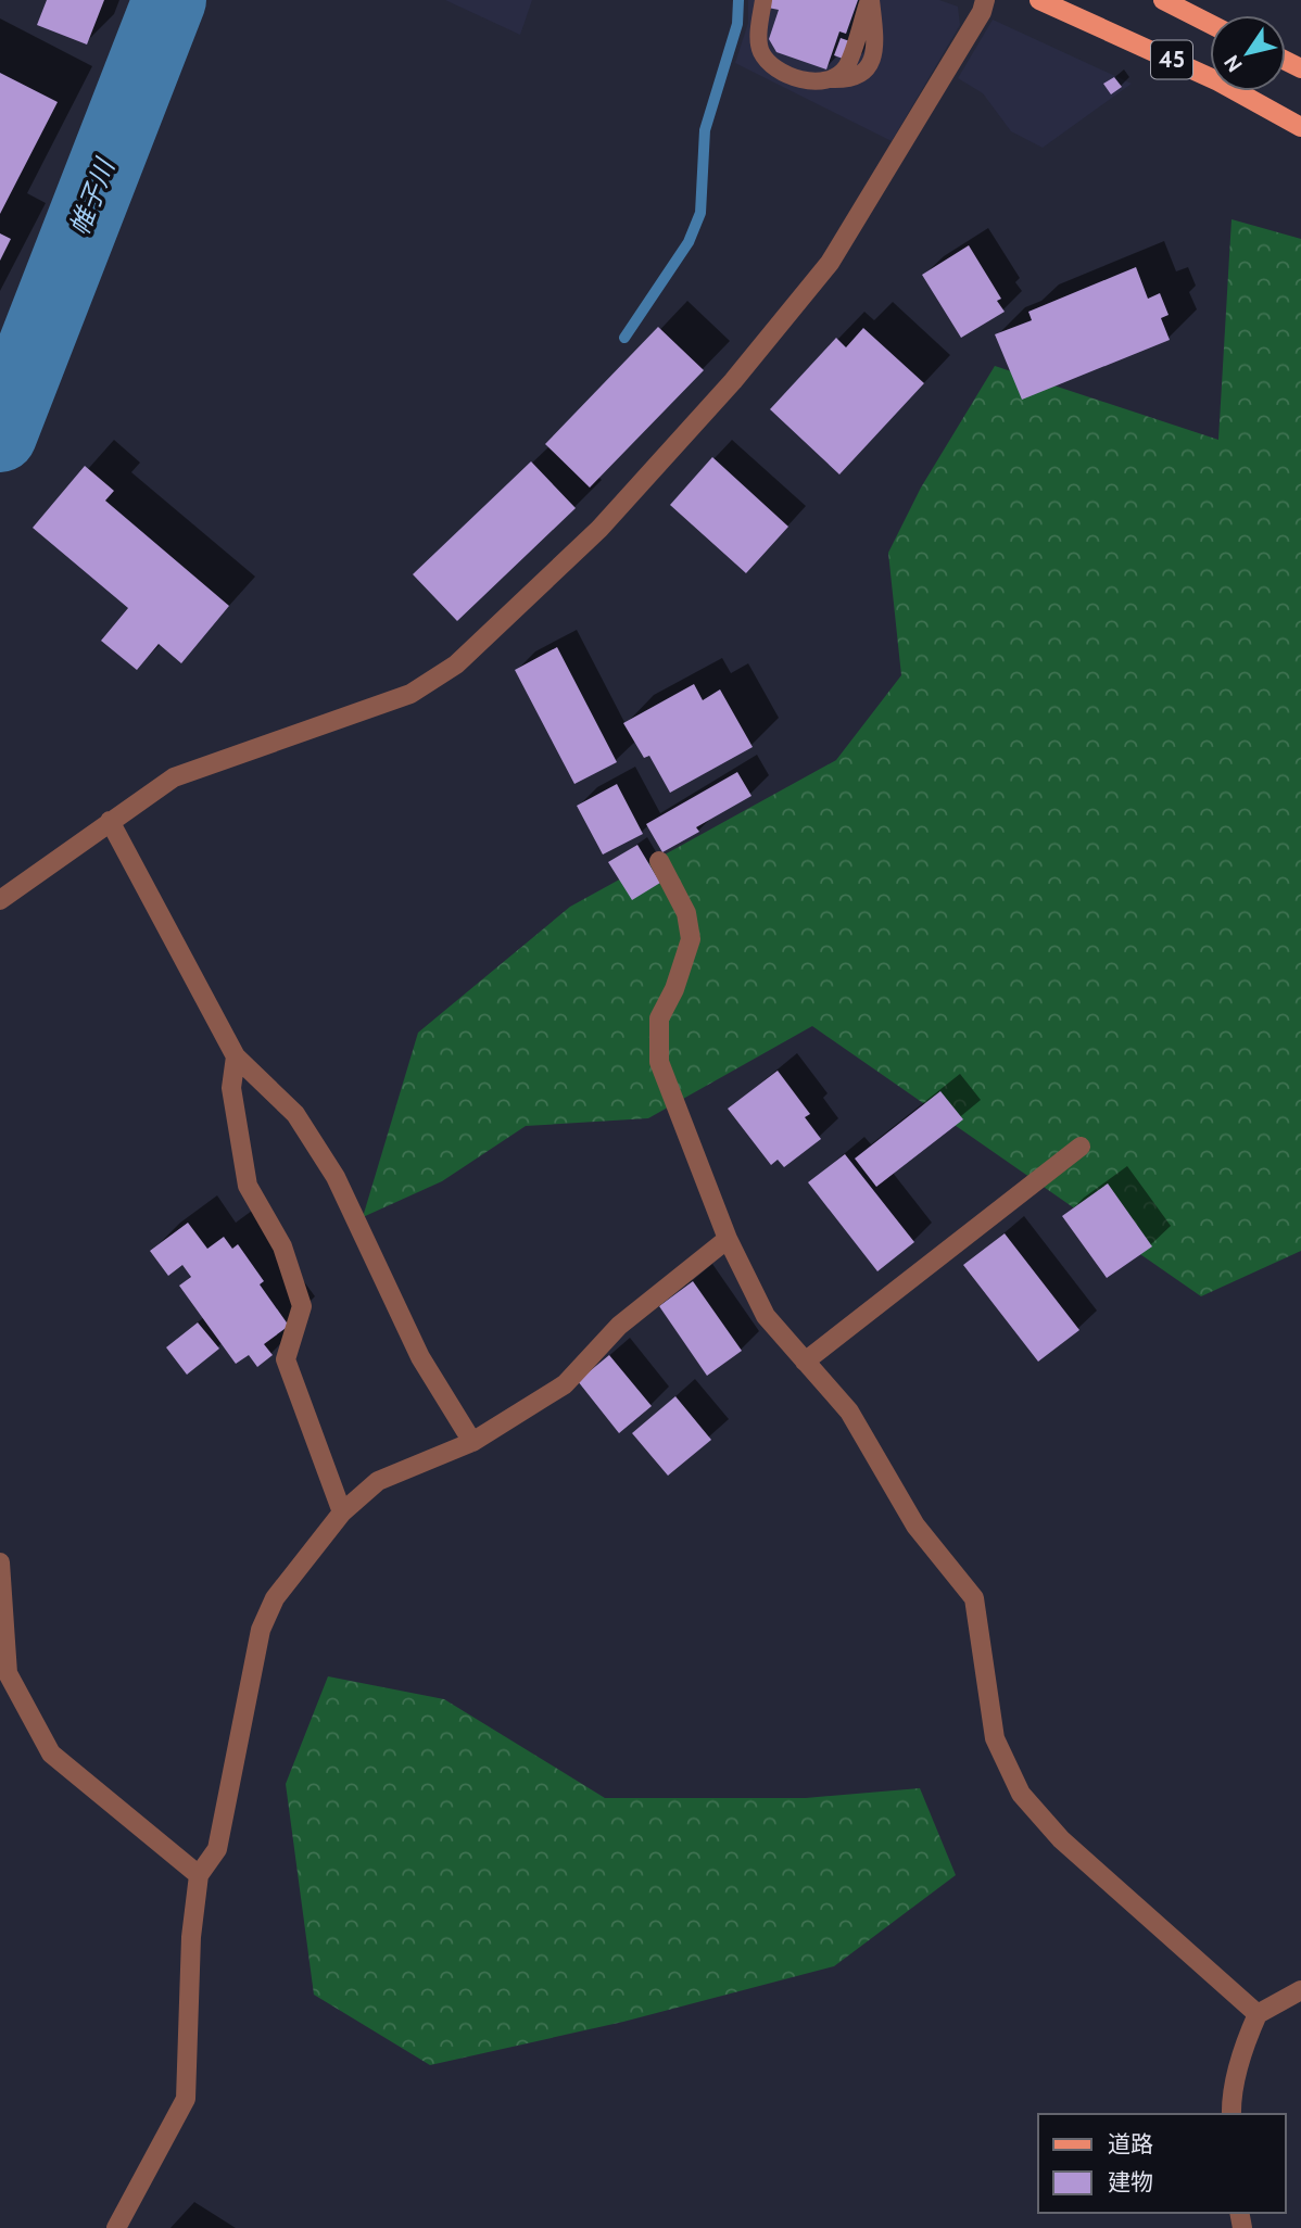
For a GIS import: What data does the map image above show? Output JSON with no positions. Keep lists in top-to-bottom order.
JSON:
{
  "streets": {
    "main road": ["45"]
  },
  "water": ["帷子川"],
  "legend": ["道路", "建物"],
  "north": "bottom left"
}
